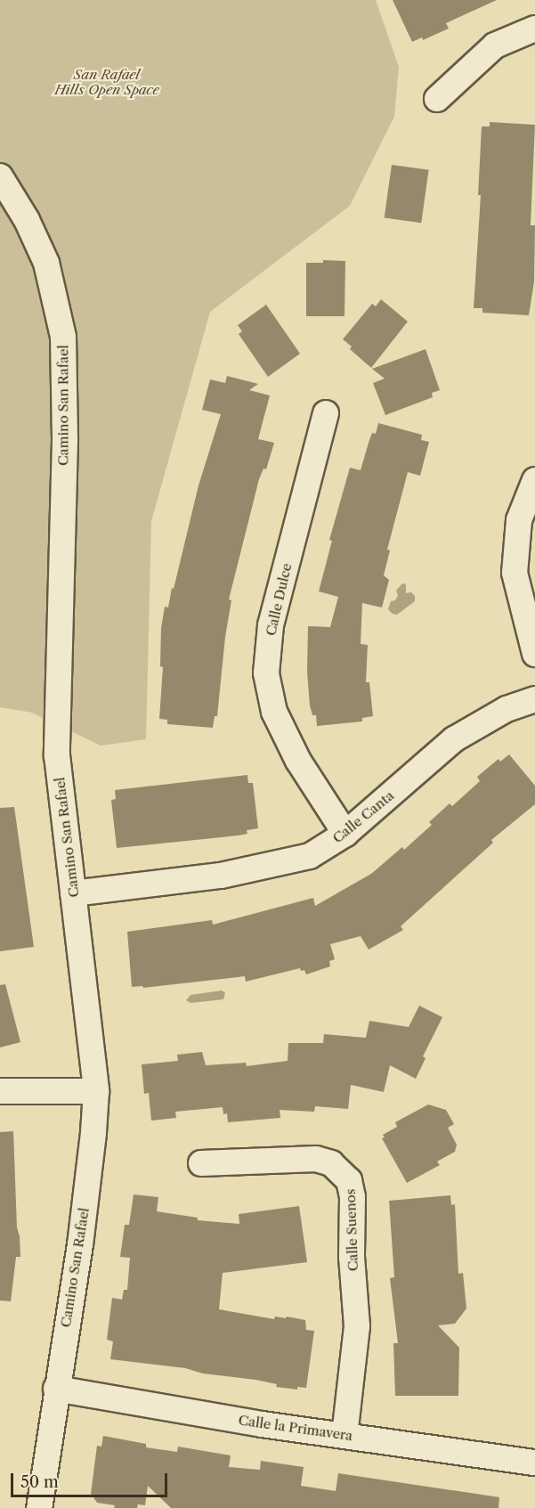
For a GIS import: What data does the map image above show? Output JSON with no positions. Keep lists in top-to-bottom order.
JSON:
{
  "streets": {
    "street": [
      "Camino San Rafael",
      "Calle Dulce",
      "Calle Canta",
      "Calle Suenos",
      "Calle la Primavera"
    ]
  },
  "crossings": [
    ["Camino San Rafael", "Calle Canta"],
    ["Camino San Rafael", "Calle la Primavera"],
    ["Calle Dulce", "Calle Canta"],
    ["Calle Suenos", "Calle la Primavera"]
  ],
  "parks": ["San Rafael Hills Open Space"],
  "scale_bar": "50 m"
}
